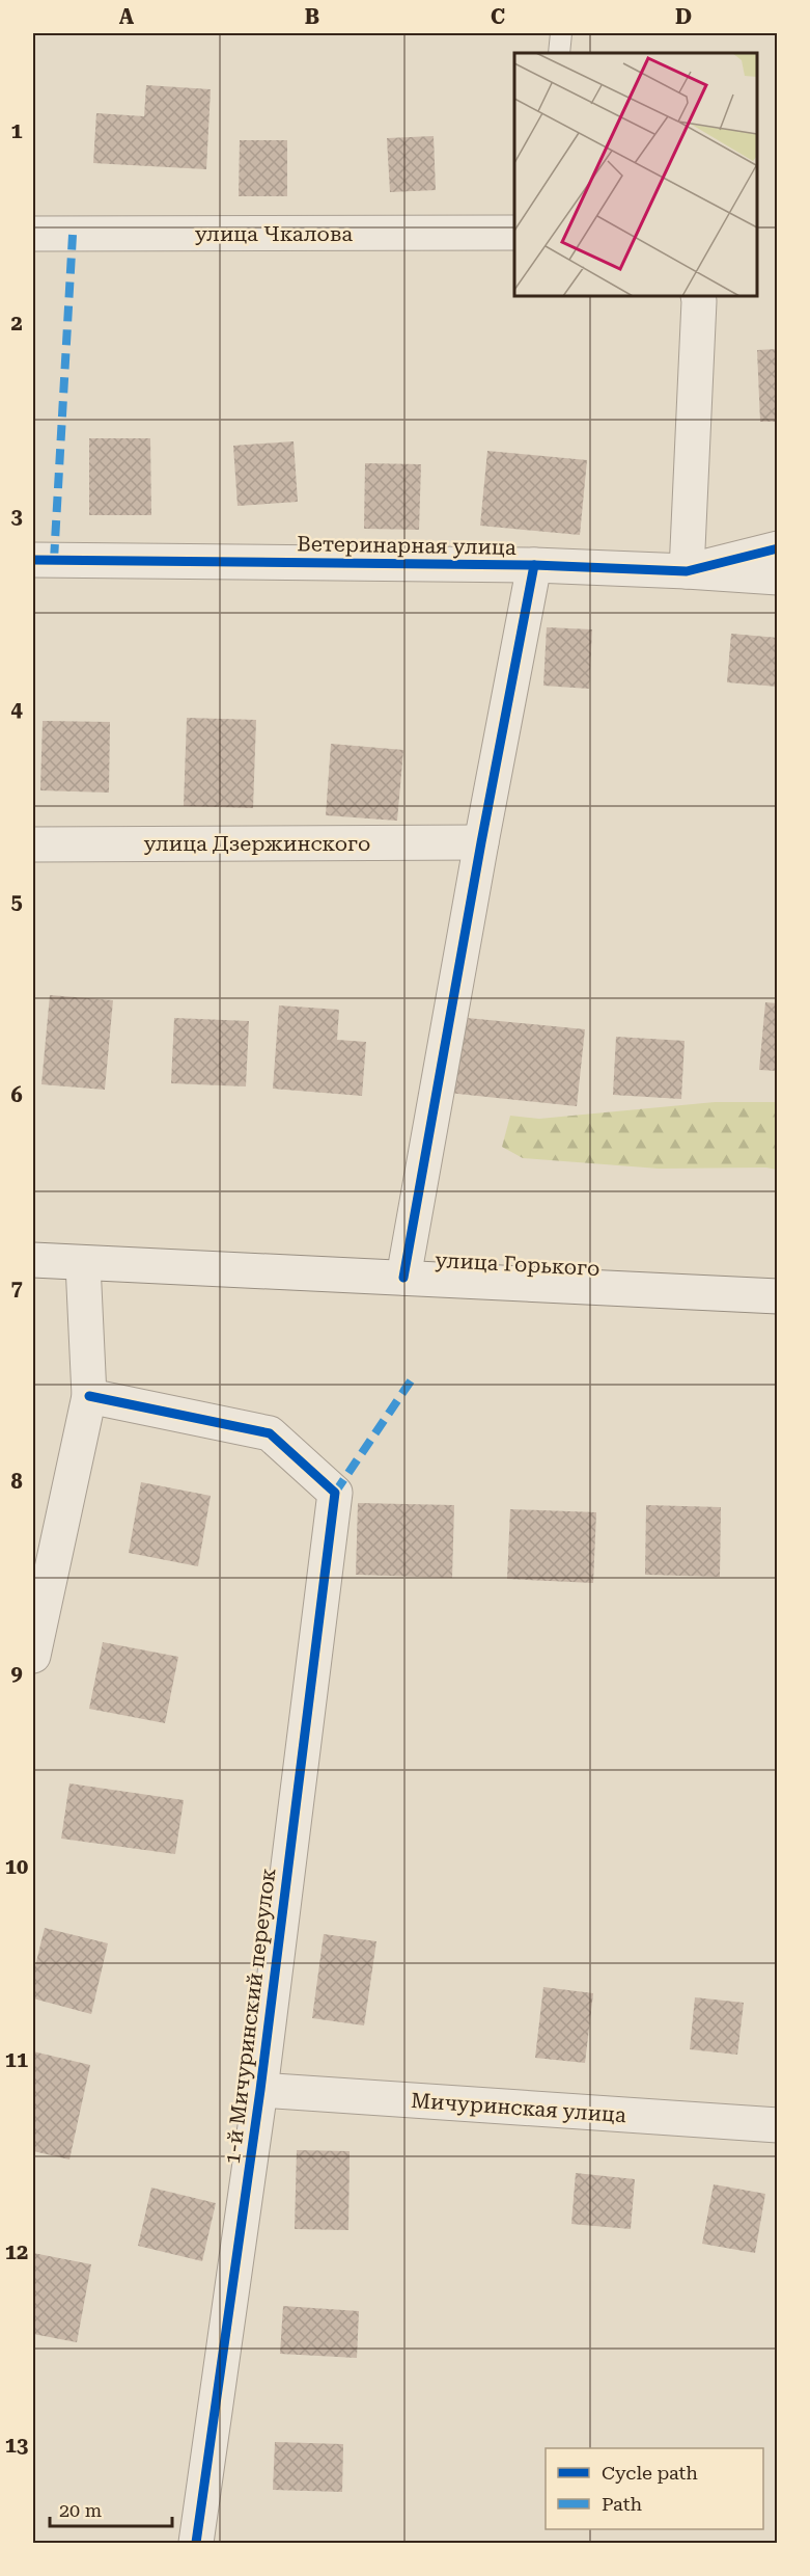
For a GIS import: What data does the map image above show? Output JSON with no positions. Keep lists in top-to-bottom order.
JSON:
{
  "streets": {
    "street": [
      "улица Чкалова",
      "Ветеринарная улица",
      "улица Дзержинского",
      "улица Горького",
      "1-й Мичуринский переулок",
      "Мичуринская улица"
    ]
  },
  "crossings": [
    ["1-й Мичуринский переулок", "Мичуринская улица"]
  ],
  "legend": ["Cycle path", "Path"],
  "scale_bar": "20 m",
  "grid": {
    "columns": [
      "A",
      "B",
      "C",
      "D"
    ],
    "rows": [
      "1",
      "2",
      "3",
      "4",
      "5",
      "6",
      "7",
      "8",
      "9",
      "10",
      "11",
      "12",
      "13"
    ]
  }
}
